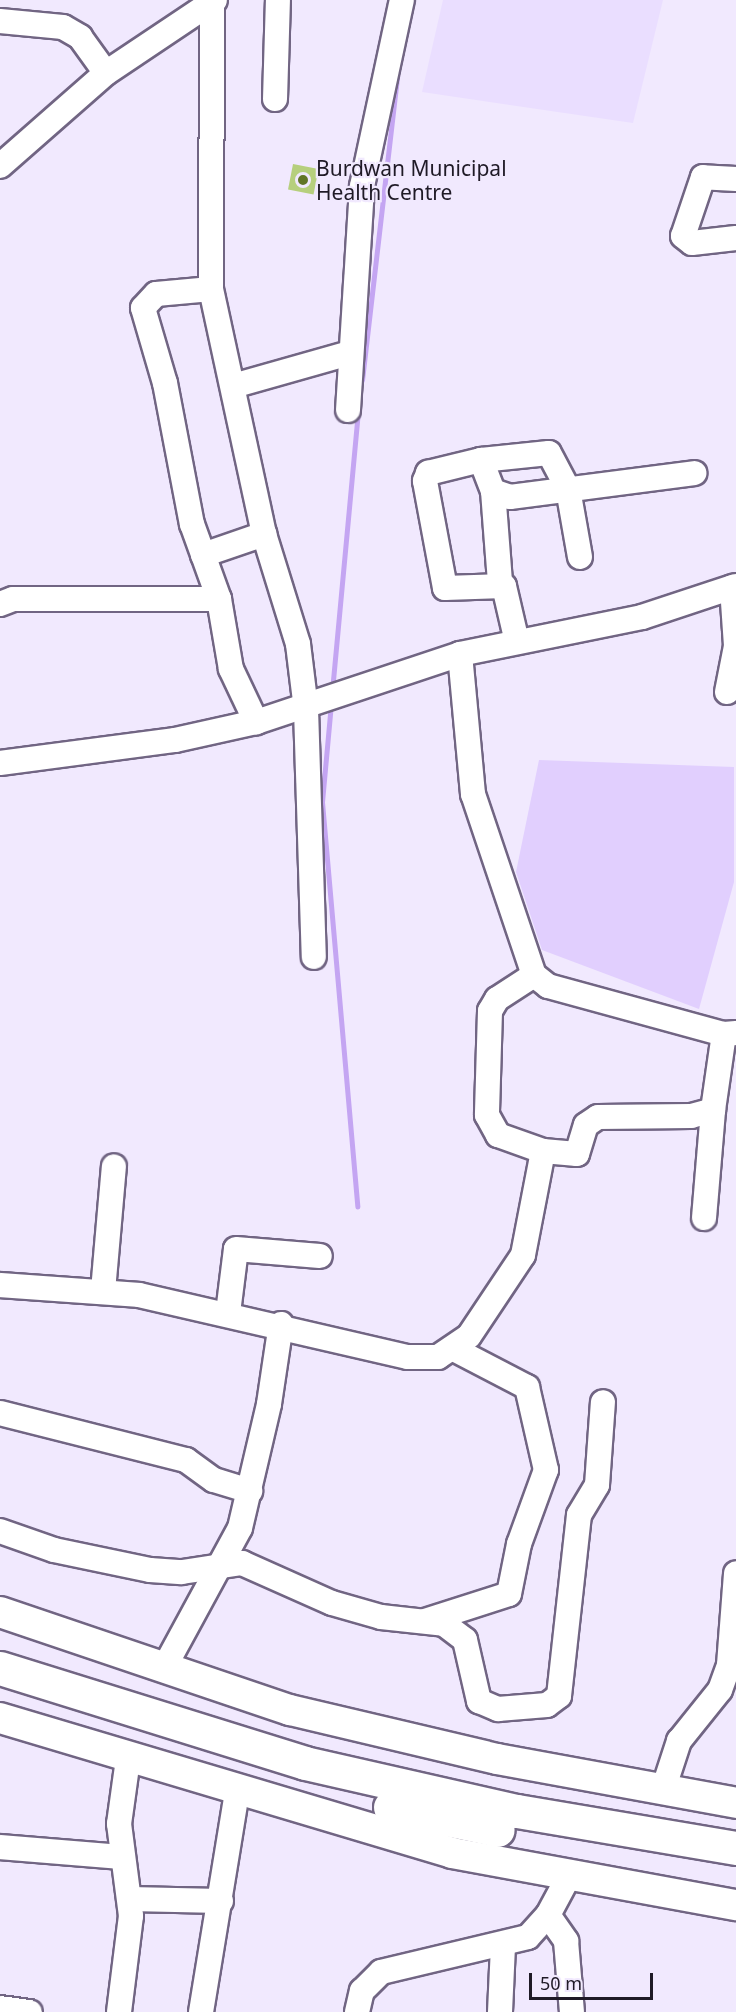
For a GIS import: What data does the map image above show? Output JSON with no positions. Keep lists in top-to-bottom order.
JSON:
{
  "places": ["Burdwan Municipal Health Centre"],
  "scale_bar": "50 m"
}
